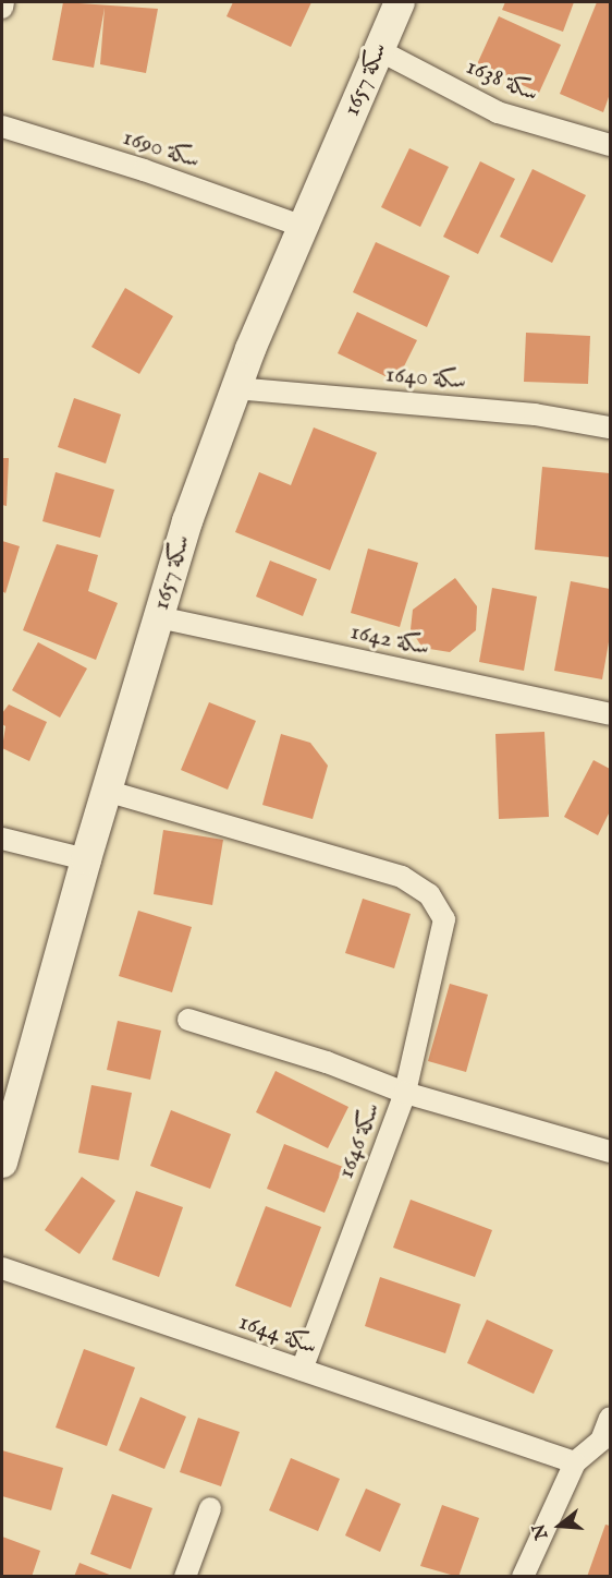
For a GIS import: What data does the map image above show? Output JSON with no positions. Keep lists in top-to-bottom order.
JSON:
{
  "streets": {
    "street": [
      "سكة 1657",
      "سكة 1638",
      "سكة 1690",
      "سكة 1640",
      "سكة 1642",
      "سكة 1646",
      "سكة 1644"
    ]
  },
  "crossings": [
    ["سكة 1657", "سكة 1638"],
    ["سكة 1657", "سكة 1690"],
    ["سكة 1657", "سكة 1640"],
    ["سكة 1657", "سكة 1642"],
    ["سكة 1646", "سكة 1644"]
  ],
  "north": "left"
}
